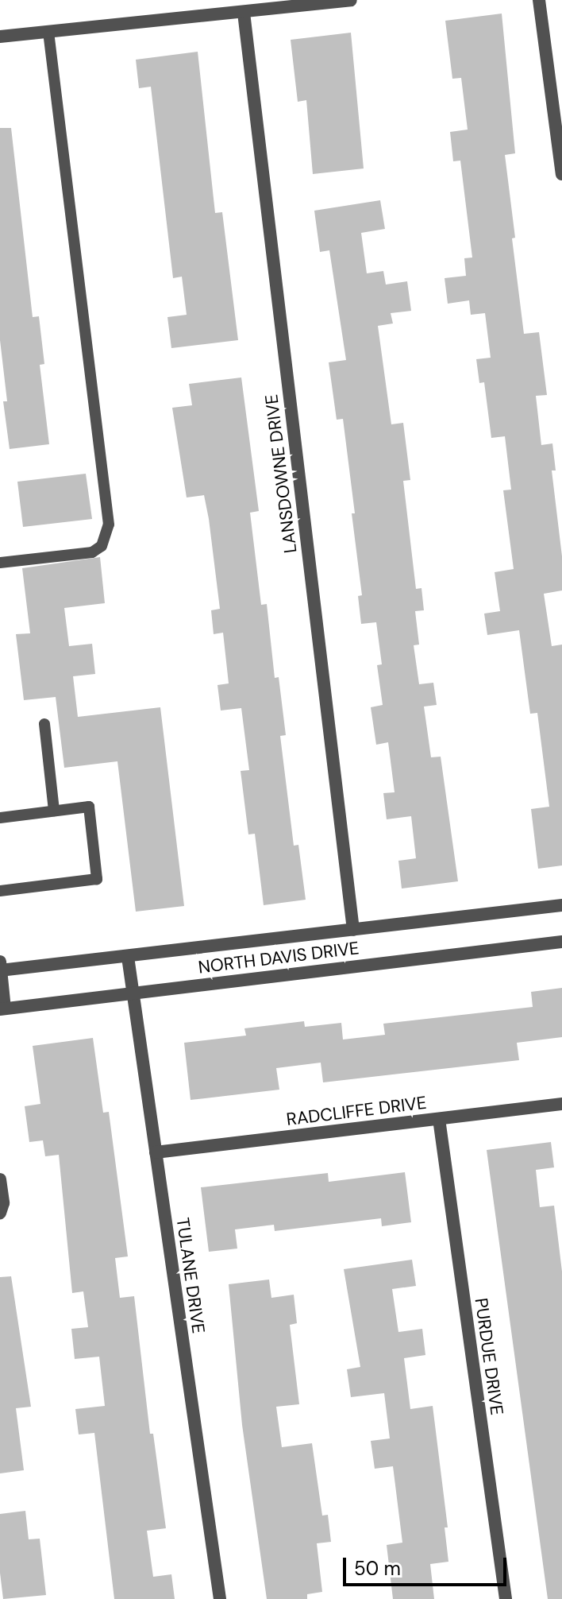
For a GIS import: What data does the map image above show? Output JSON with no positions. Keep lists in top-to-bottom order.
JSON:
{
  "streets": {
    "street": [
      "LANSDOWNE DRIVE",
      "NORTH DAVIS DRIVE",
      "RADCLIFFE DRIVE",
      "TULANE DRIVE",
      "PURDUE DRIVE"
    ]
  },
  "crossings": [
    ["LANSDOWNE DRIVE", "NORTH DAVIS DRIVE"],
    ["NORTH DAVIS DRIVE", "TULANE DRIVE"],
    ["RADCLIFFE DRIVE", "TULANE DRIVE"],
    ["RADCLIFFE DRIVE", "PURDUE DRIVE"]
  ],
  "scale_bar": "50 m"
}
